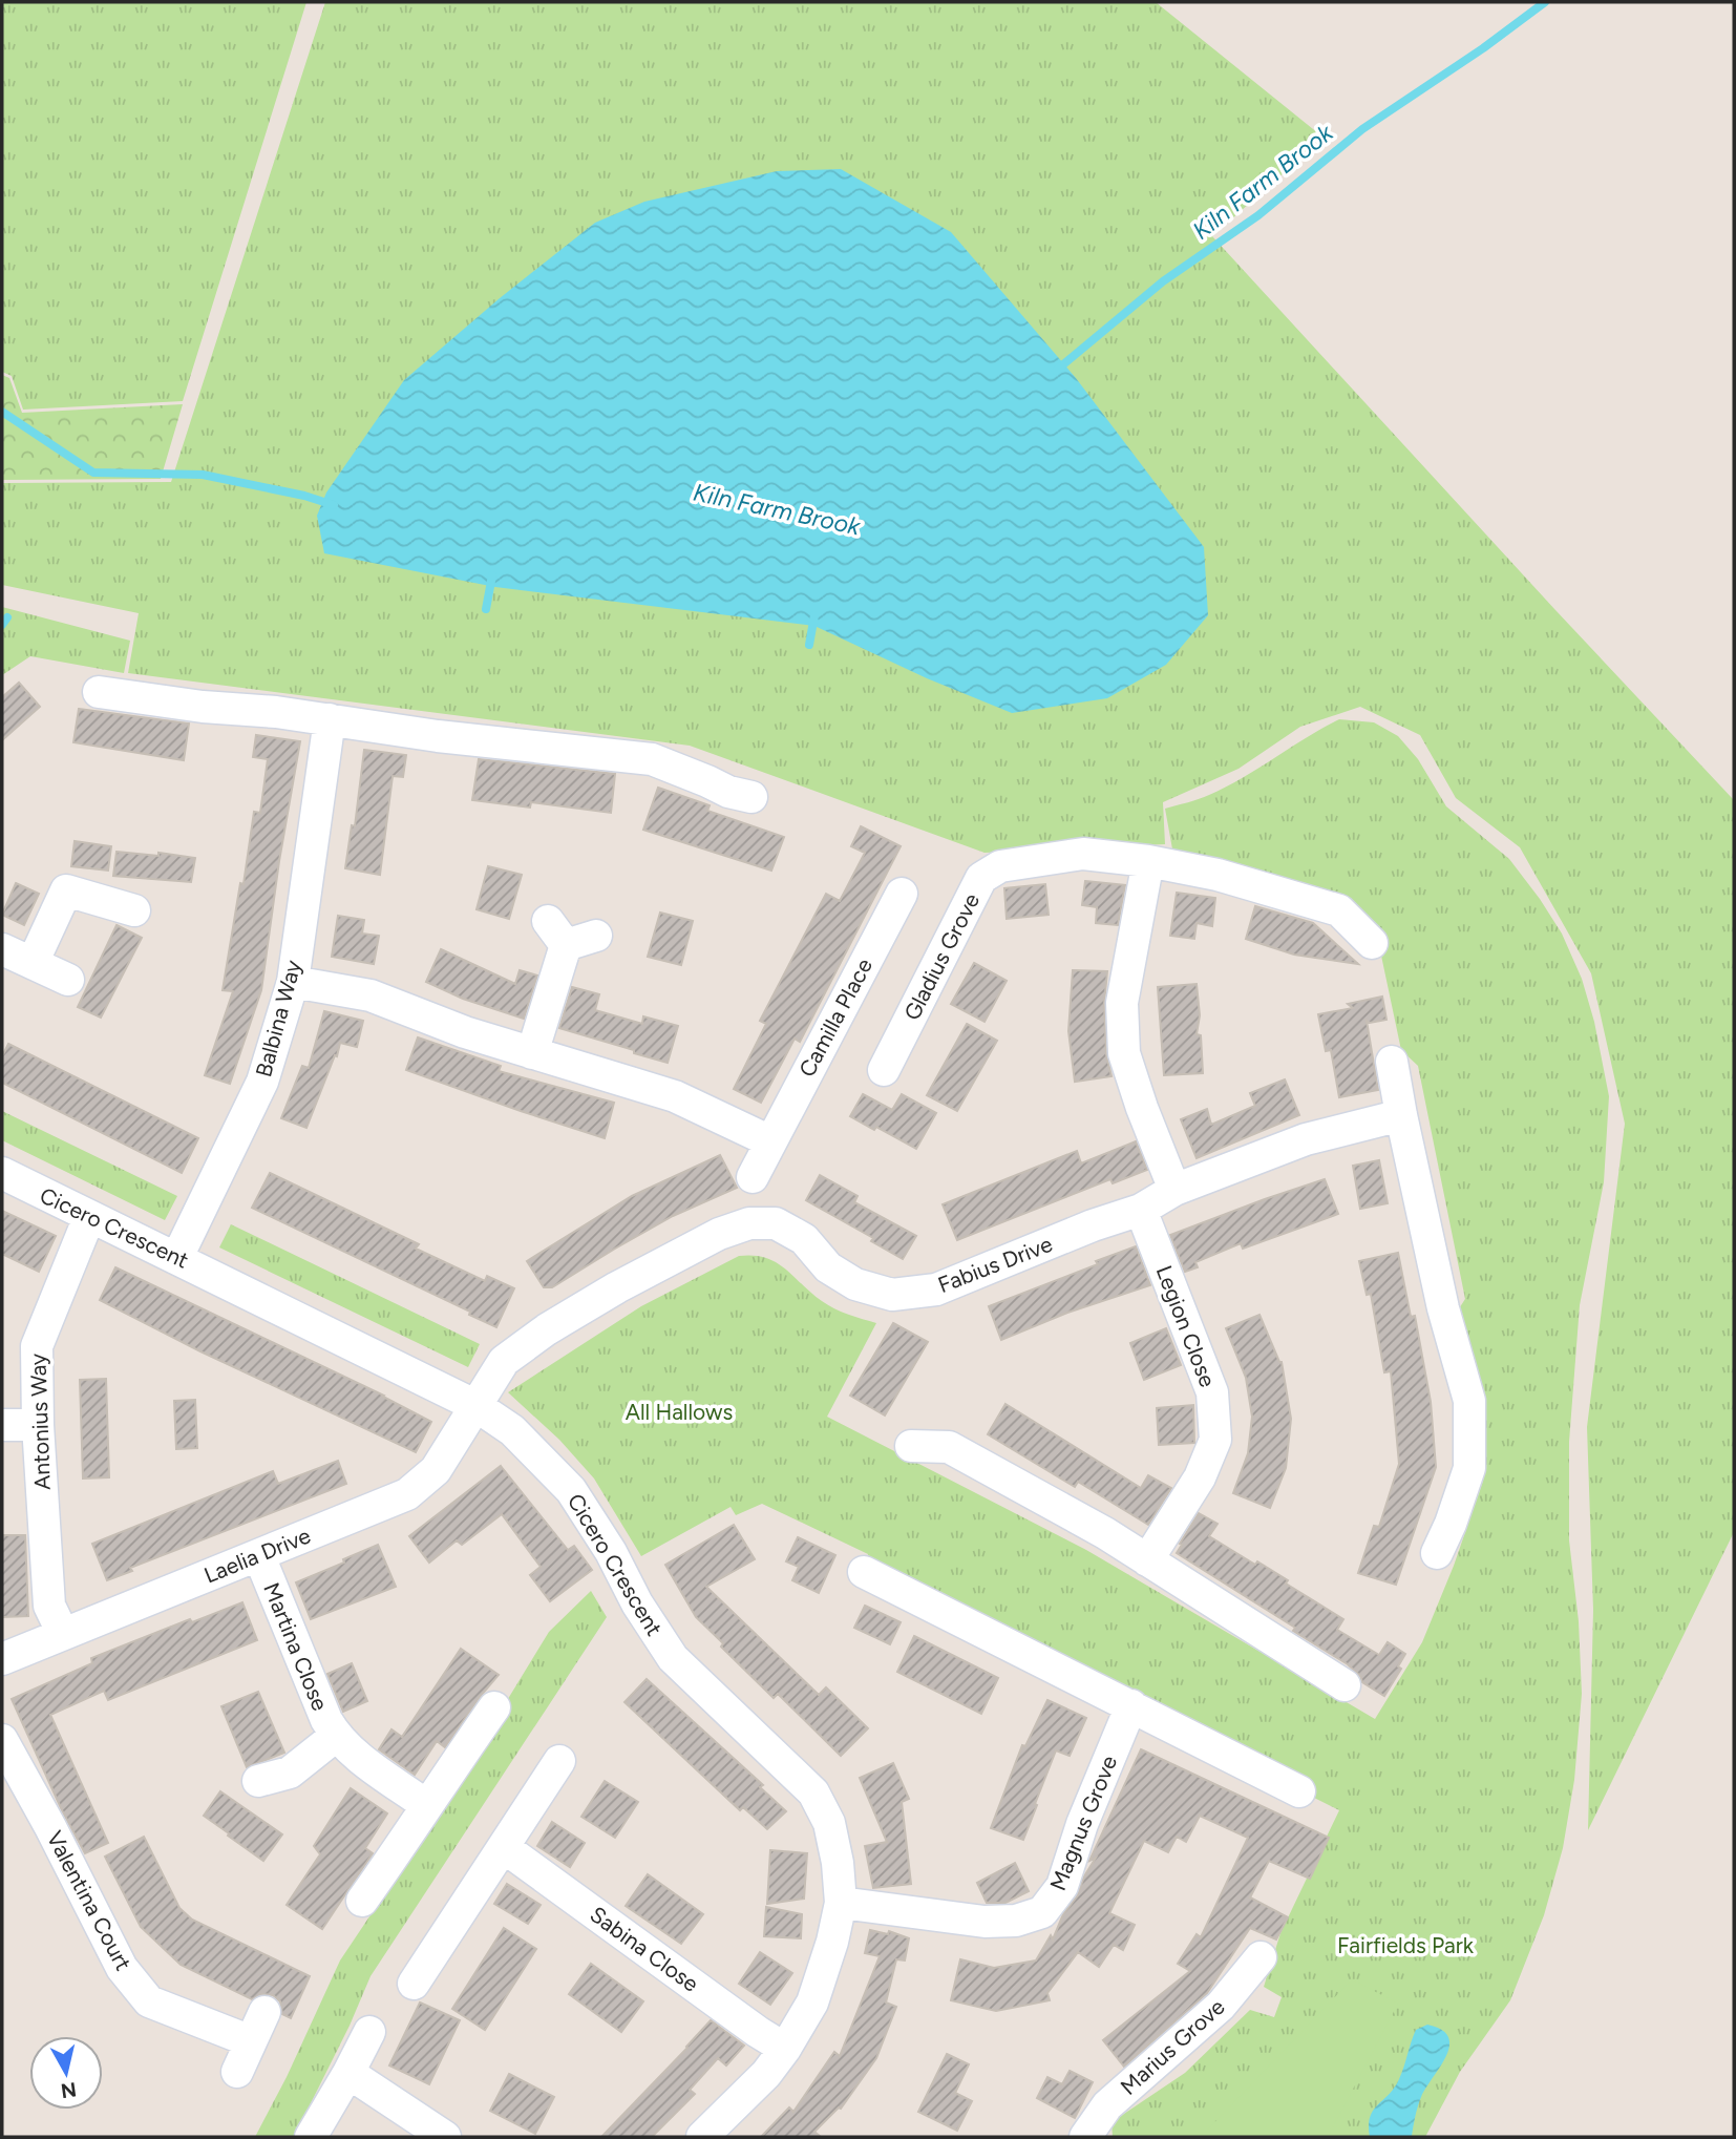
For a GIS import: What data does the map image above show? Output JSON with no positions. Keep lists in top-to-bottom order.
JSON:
{
  "streets": {
    "street": [
      "Gladius Grove",
      "Camilla Place",
      "Balbina Way",
      "Cicero Crescent",
      "Fabius Drive",
      "Legion Close",
      "Antonius Way",
      "Laelia Drive",
      "Martina Close",
      "Magnus Grove",
      "Valentina Court",
      "Sabina Close",
      "Marius Grove"
    ]
  },
  "crossings": [
    ["Balbina Way", "Cicero Crescent"],
    ["Cicero Crescent", "Fabius Drive"],
    ["Cicero Crescent", "Antonius Way"],
    ["Cicero Crescent", "Laelia Drive"],
    ["Cicero Crescent", "Magnus Grove"],
    ["Cicero Crescent", "Sabina Close"],
    ["Fabius Drive", "Legion Close"],
    ["Fabius Drive", "Laelia Drive"],
    ["Antonius Way", "Laelia Drive"],
    ["Laelia Drive", "Martina Close"]
  ],
  "water": ["Kiln Farm Brook"],
  "parks": ["All Hallows", "Fairfields Park"],
  "north": "bottom"
}
